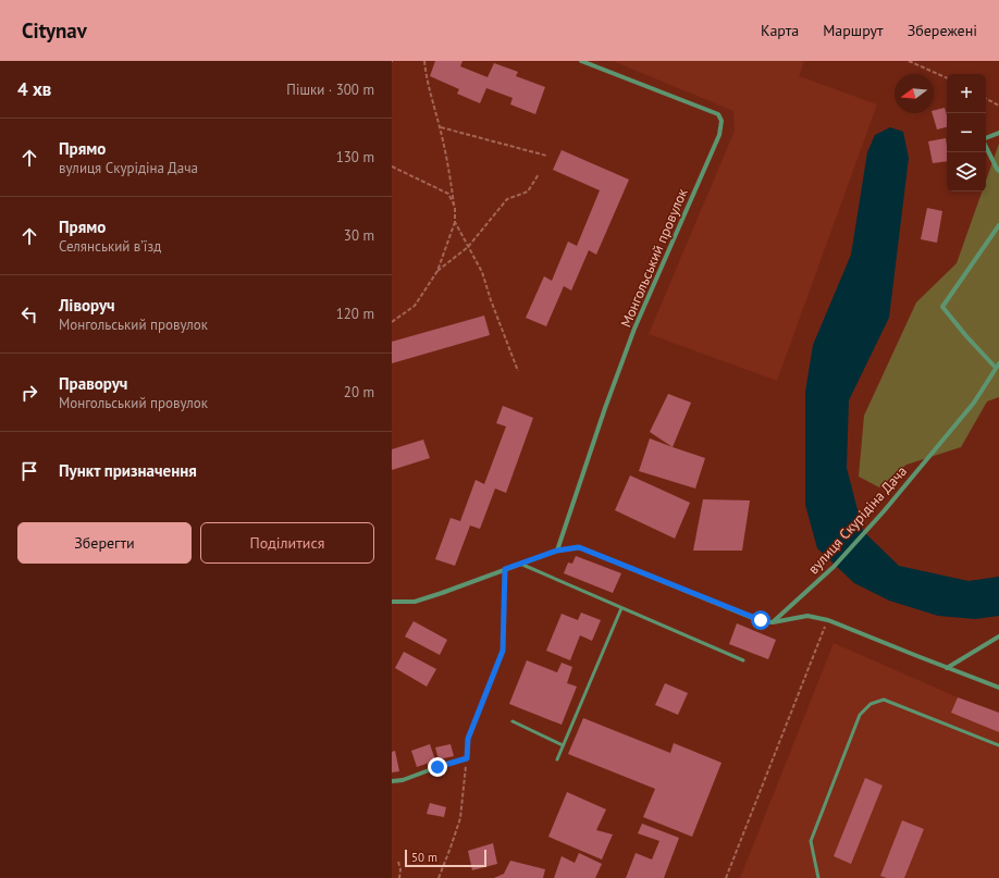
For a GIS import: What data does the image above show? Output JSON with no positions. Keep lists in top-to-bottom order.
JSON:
{
  "streets": {
    "street": ["Монгольський провулок", "вулиця Скурідіна Дача"]
  },
  "scale_bar": "50 m",
  "north": "left",
  "page": {
    "header": "Citynav",
    "nav": ["Карта", "Маршрут", "Збережені"],
    "heading": ["4 хв", "Пішки · 300 m"],
    "map_buttons": ["+", "−"],
    "list": [
      ["Прямо", "вулиця Скурідіна Дача", "130 m"],
      ["Прямо", "Селянський вʼїзд", "30 m"],
      ["Ліворуч", "Монгольський провулок", "120 m"],
      ["Праворуч", "Монгольський провулок", "20 m"],
      "Пункт призначення"
    ],
    "buttons": ["Зберегти", "Поділитися"],
    "scale": "50 m"
  }
}
